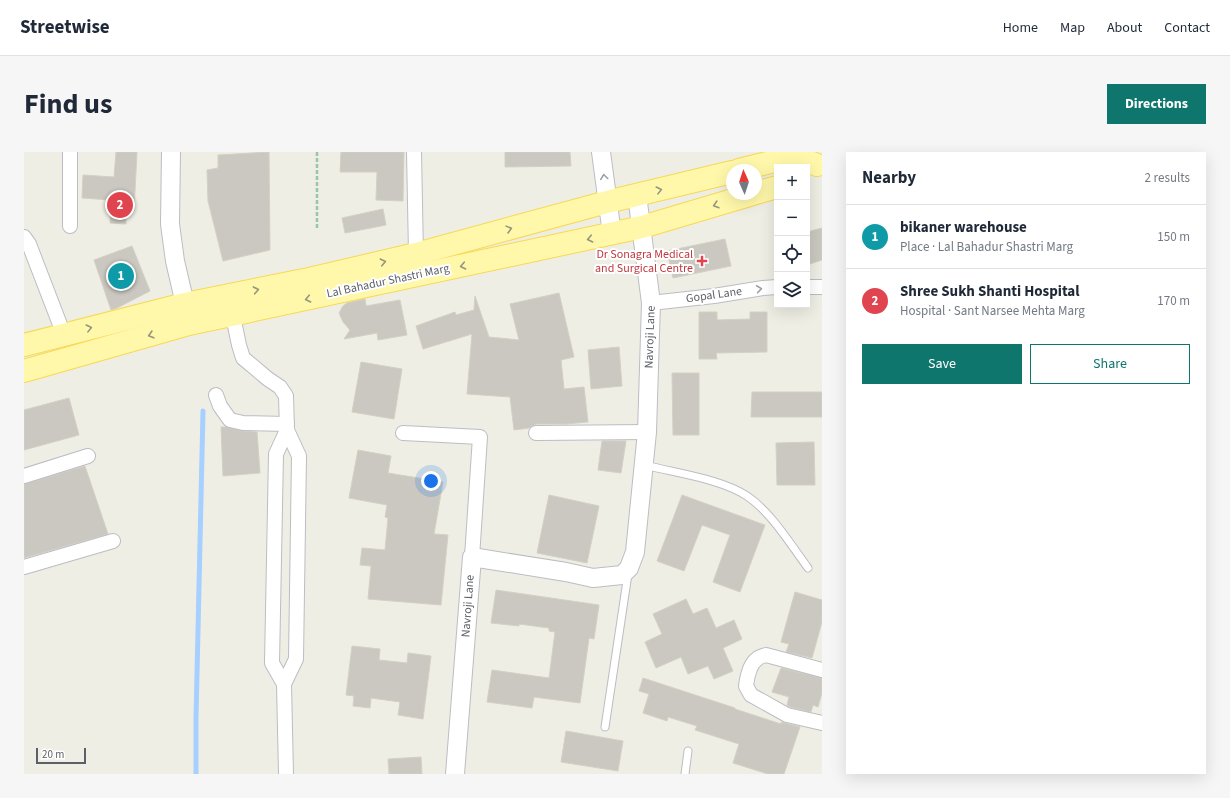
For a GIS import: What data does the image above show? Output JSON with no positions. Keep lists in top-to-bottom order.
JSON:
{
  "streets": {
    "main road": ["Lal Bahadur Shastri Marg"],
    "street": ["Gopal Lane", "Navroji Lane"]
  },
  "crossings": [
    ["Lal Bahadur Shastri Marg", "Navroji Lane"],
    ["Gopal Lane", "Navroji Lane"]
  ],
  "one_way": ["Gopal Lane"],
  "places": {
    "health": ["Dr Sonagra Medical and Surgical Centre"]
  },
  "scale_bar": "20 m",
  "north": "top",
  "page": {
    "header": "Streetwise",
    "nav": [
      "Home",
      "Map",
      "About",
      "Contact"
    ],
    "title": "Find us",
    "buttons": [
      "Directions",
      ["Save", "Share"]
    ],
    "heading": ["Nearby", "2 results"],
    "map_buttons": ["+", "−"],
    "pins": ["2", "1"],
    "list": [
      {
        "mark": "1",
        "name": "bikaner warehouse",
        "note": "Place · Lal Bahadur Shastri Marg",
        "value": "150 m"
      },
      {
        "mark": "2",
        "name": "Shree Sukh Shanti Hospital",
        "note": "Hospital · Sant Narsee Mehta Marg",
        "value": "170 m"
      }
    ],
    "scale": "20 m"
  }
}
